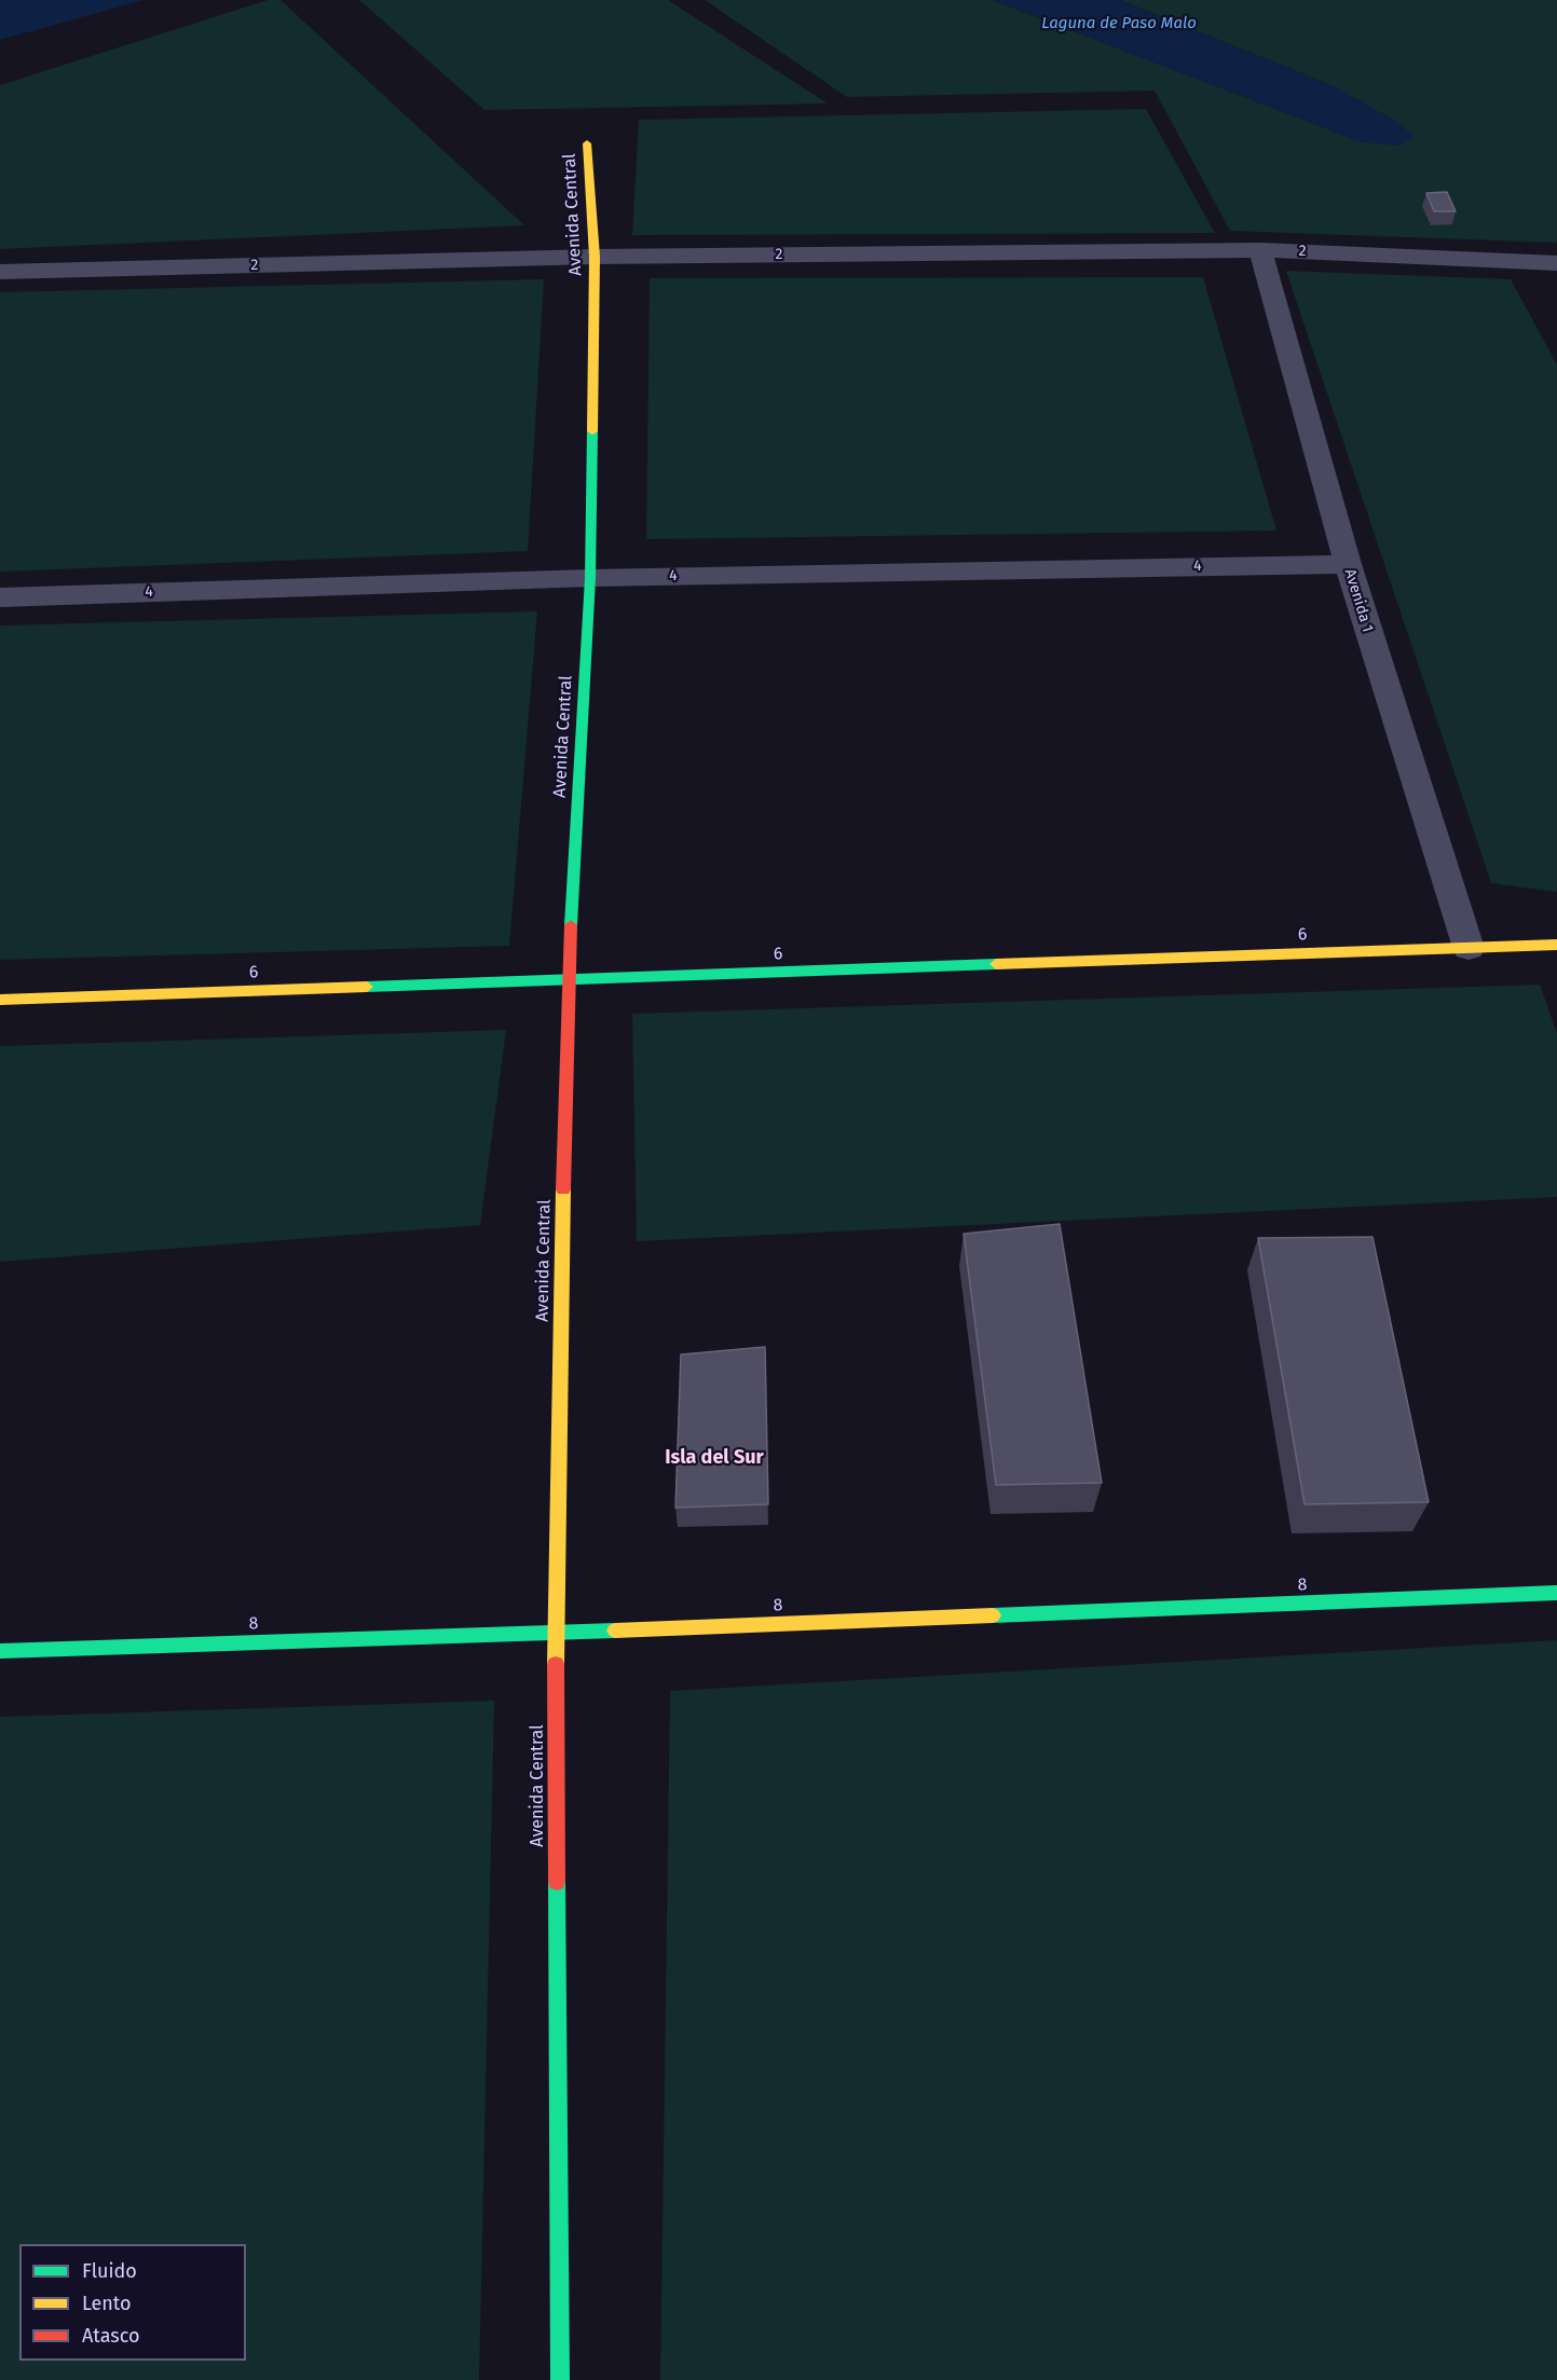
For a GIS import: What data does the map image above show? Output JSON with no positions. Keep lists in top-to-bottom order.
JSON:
{
  "streets": {
    "street": [
      "Avenida Central",
      "2",
      "4",
      "Avenida 1",
      "6",
      "8"
    ]
  },
  "crossings": [
    ["Avenida Central", "2"],
    ["Avenida Central", "4"],
    ["Avenida Central", "6"],
    ["Avenida Central", "8"],
    ["2", "Avenida 1"],
    ["4", "Avenida 1"],
    ["Avenida 1", "6"]
  ],
  "districts": ["Isla del Sur"],
  "water": ["Laguna de Paso Malo"],
  "legend": ["Fluido", "Lento", "Atasco"]
}
